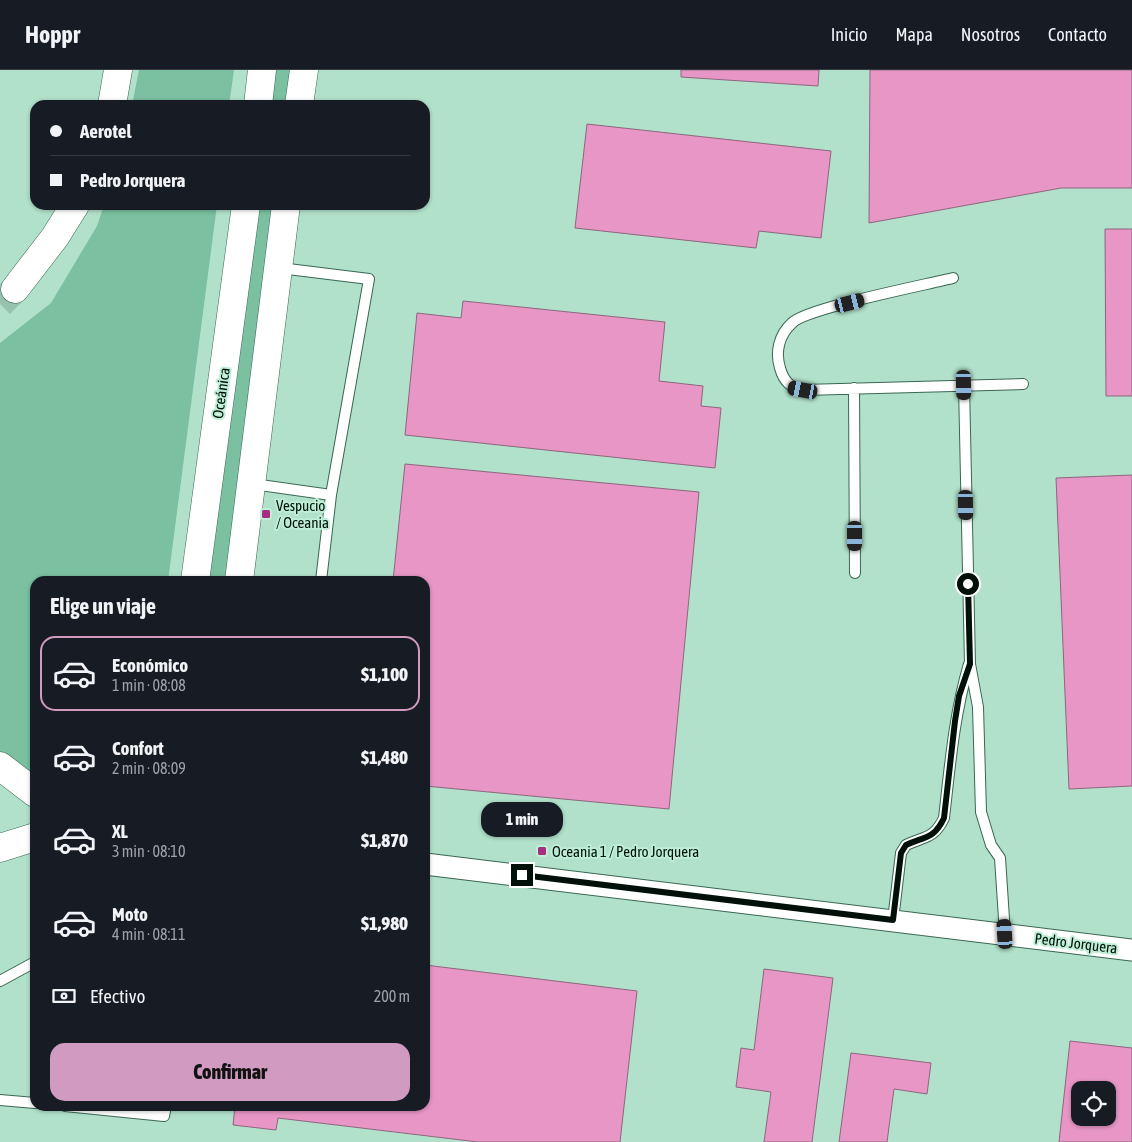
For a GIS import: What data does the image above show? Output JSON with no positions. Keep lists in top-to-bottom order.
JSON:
{
  "streets": {
    "main road": ["Oceánica"],
    "street": ["Pedro Jorquera"]
  },
  "places": {
    "transit": ["Vespucio / Oceania", "Oceania 1 / Pedro Jorquera"]
  },
  "page": {
    "header": "Hoppr",
    "nav": [
      "Inicio",
      "Mapa",
      "Nosotros",
      "Contacto"
    ],
    "banner": ["Aerotel", "Pedro Jorquera"],
    "heading": "Elige un viaje",
    "list": [
      {
        "name": "Económico",
        "note": "1 min · 08:08",
        "value": "$1,100"
      },
      {
        "name": "Confort",
        "note": "2 min · 08:09",
        "value": "$1,480"
      },
      {
        "name": "XL",
        "note": "3 min · 08:10",
        "value": "$1,870"
      },
      {
        "name": "Moto",
        "note": "4 min · 08:11",
        "value": "$1,980"
      }
    ],
    "bubble": "1 min",
    "pay": ["Efectivo", "200 m"],
    "buttons": "Confirmar"
  }
}
